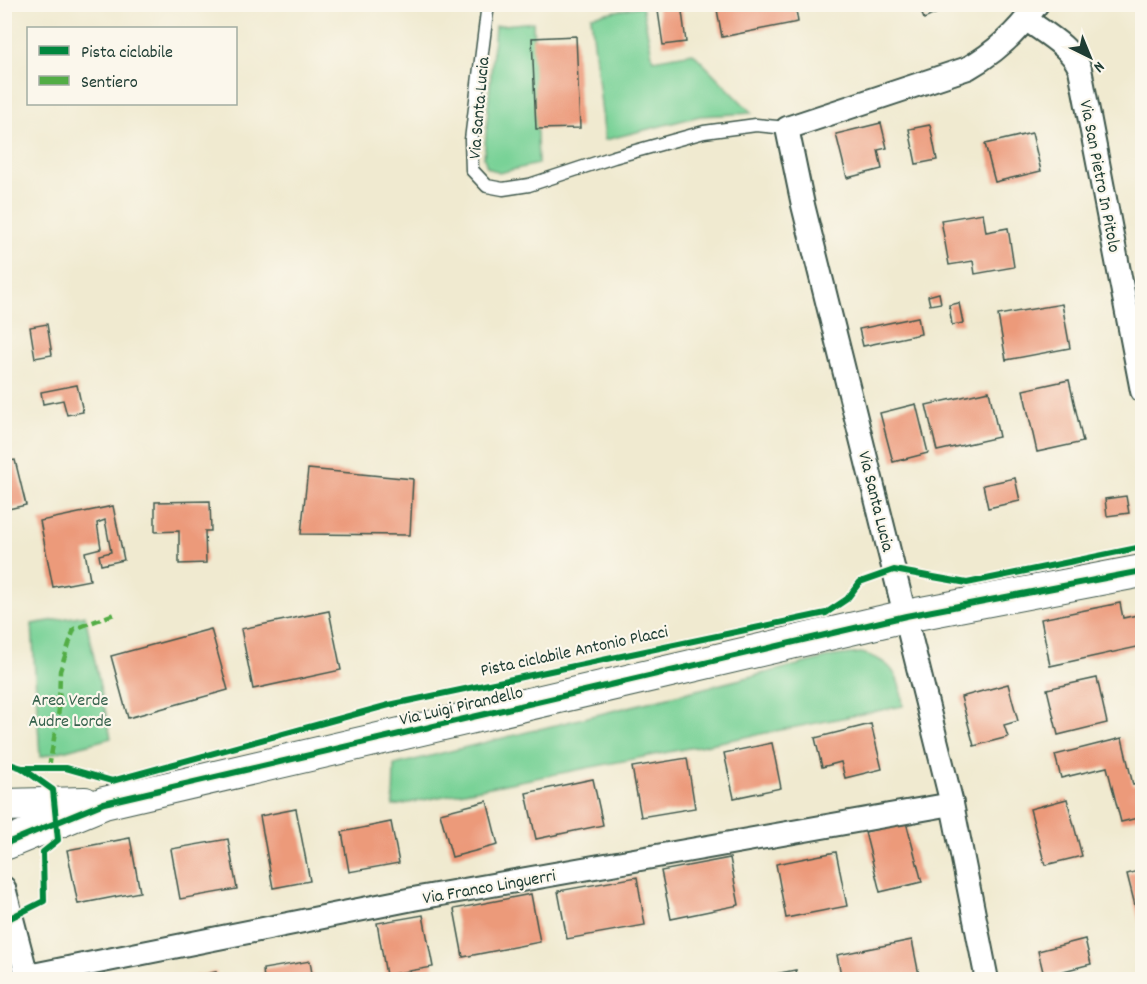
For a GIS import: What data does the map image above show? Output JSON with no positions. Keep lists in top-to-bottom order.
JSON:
{
  "streets": {
    "street": [
      "Via Santa Lucia",
      "Via San Pietro In Pitolo",
      "Via Luigi Pirandello",
      "Via Franco Linguerri"
    ],
    "cycle path": ["Pista ciclabile Antonio Placci"]
  },
  "crossings": [
    ["Via Santa Lucia", "Via San Pietro In Pitolo"],
    ["Via Santa Lucia", "Via Luigi Pirandello"],
    ["Via Santa Lucia", "Via Franco Linguerri"]
  ],
  "parks": ["Area Verde Audre Lorde"],
  "legend": ["Pista ciclabile", "Sentiero"],
  "north": "bottom right"
}
